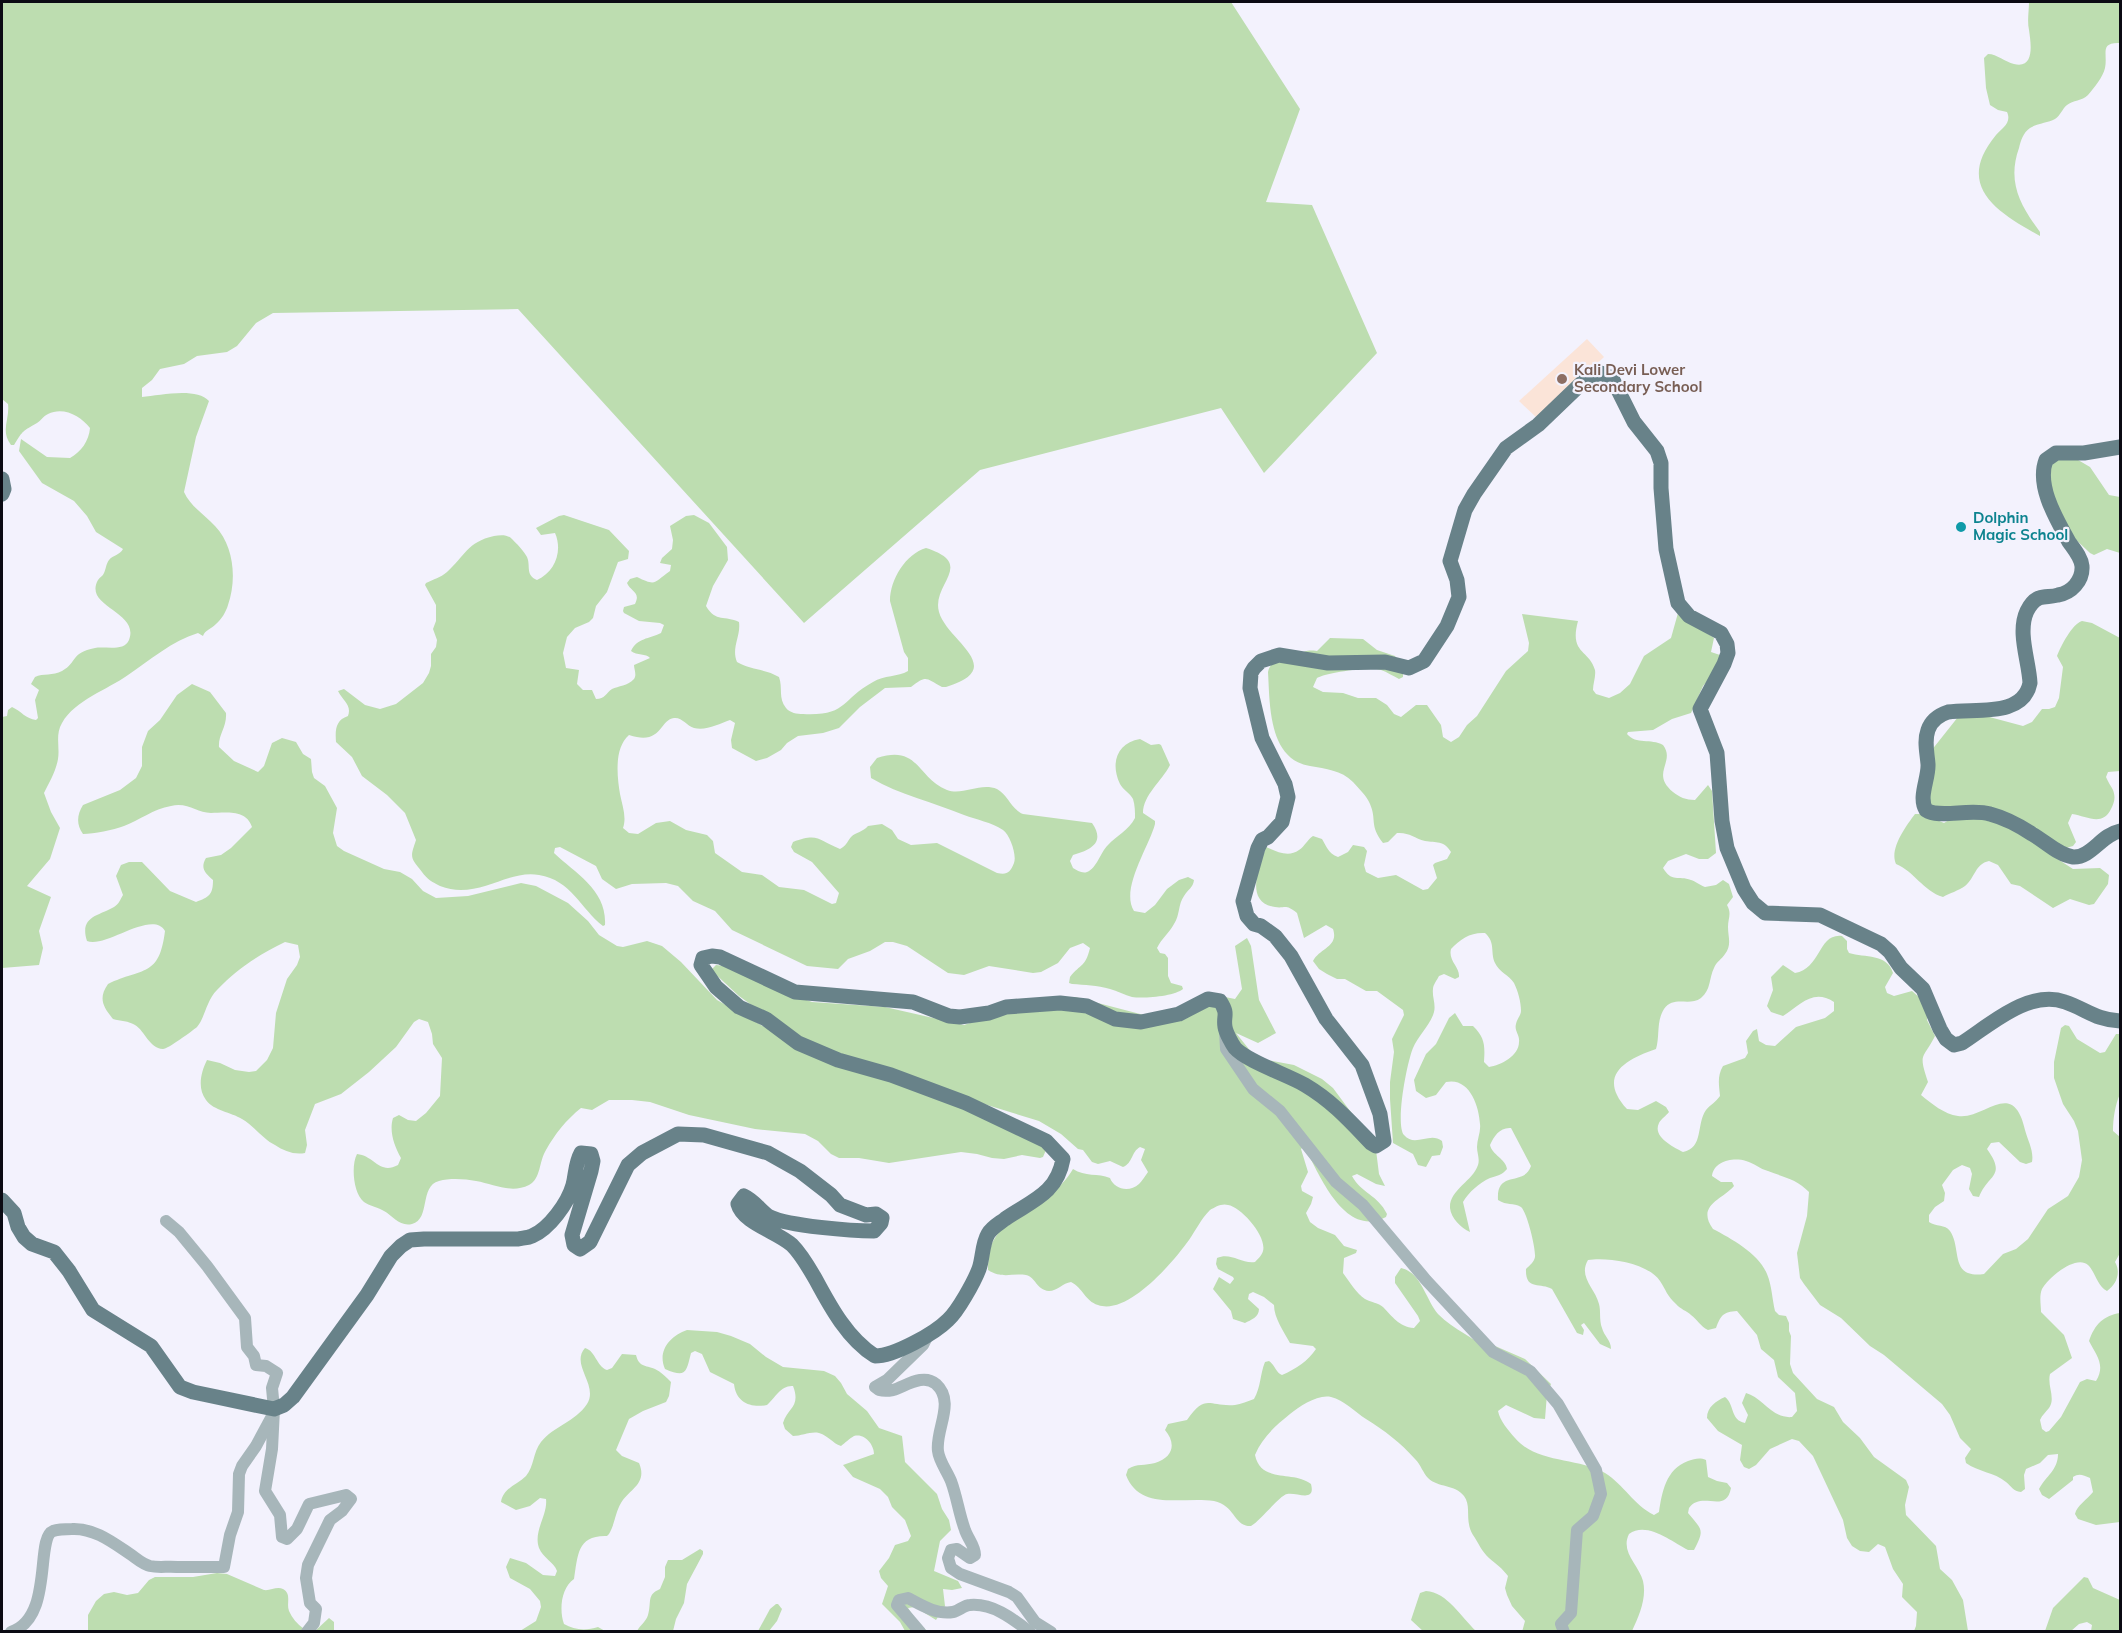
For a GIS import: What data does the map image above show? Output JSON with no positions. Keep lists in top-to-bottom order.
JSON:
{
  "places": ["Kali Devi Lower Secondary School", "Dolphin Magic School"]
}
